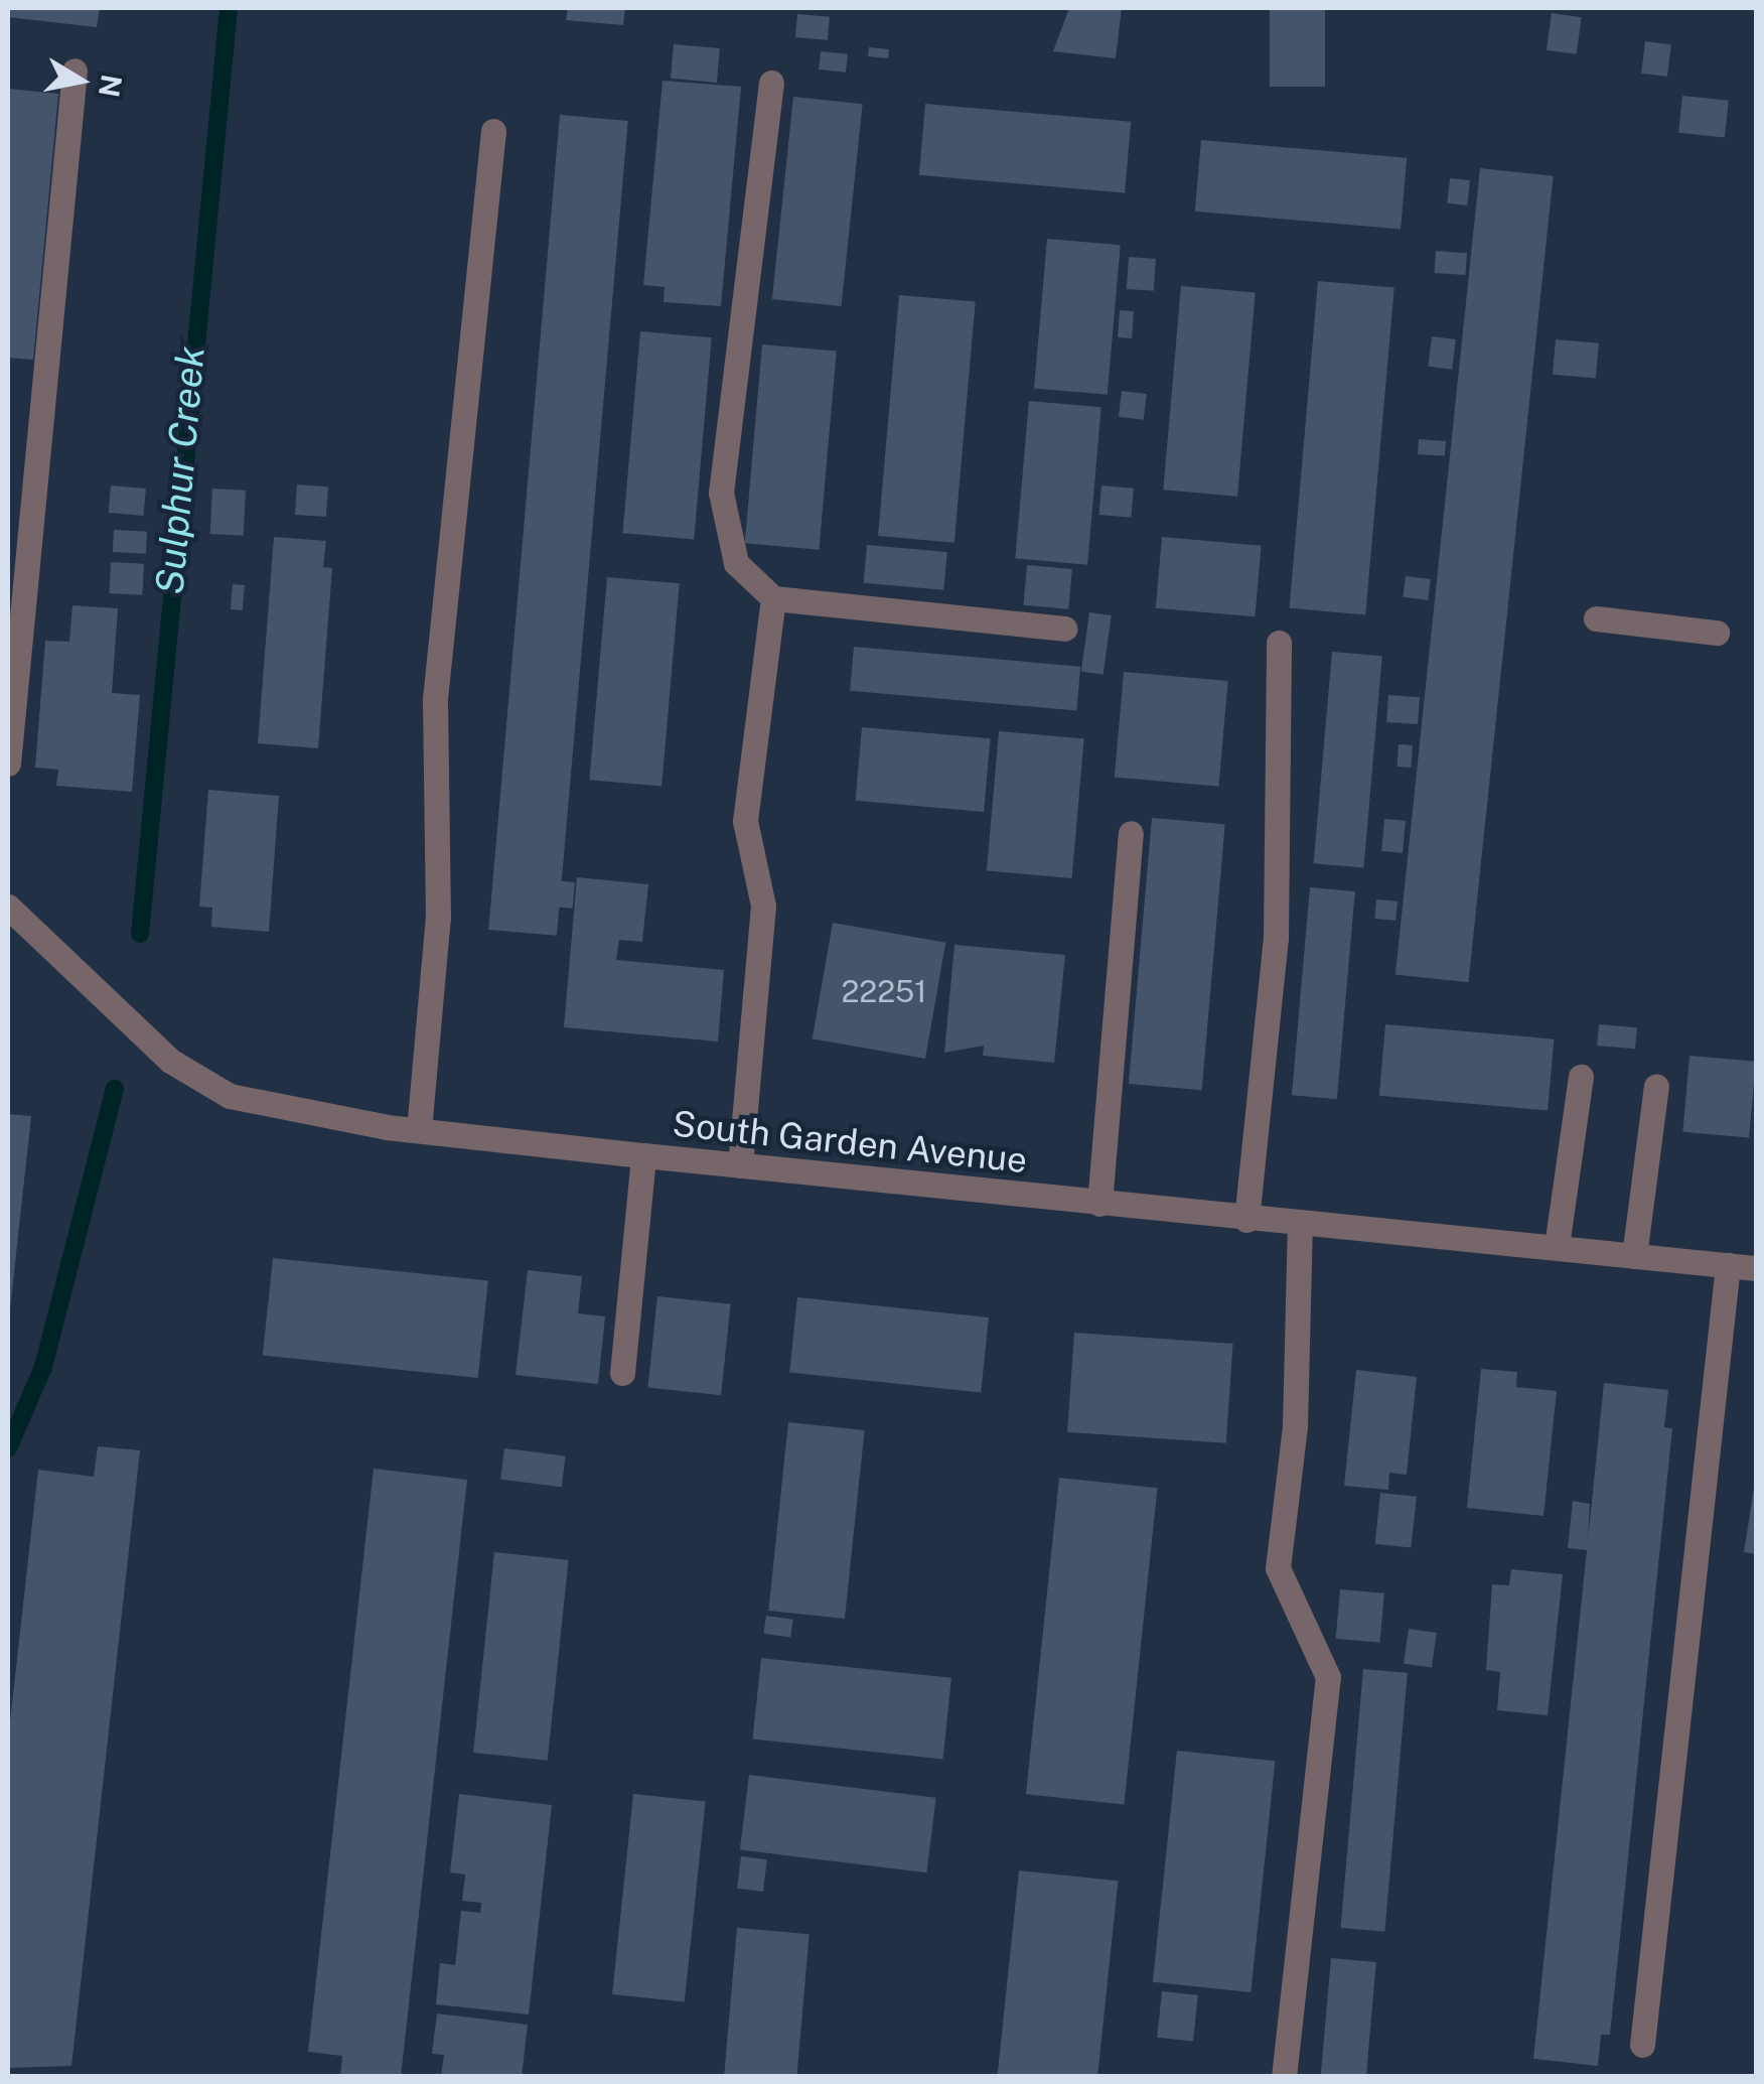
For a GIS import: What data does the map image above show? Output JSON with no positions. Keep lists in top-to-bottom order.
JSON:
{
  "streets": {
    "street": ["South Garden Avenue"]
  },
  "water": ["Sulphur Creek"],
  "house_numbers": ["22251"],
  "north": "right"
}
